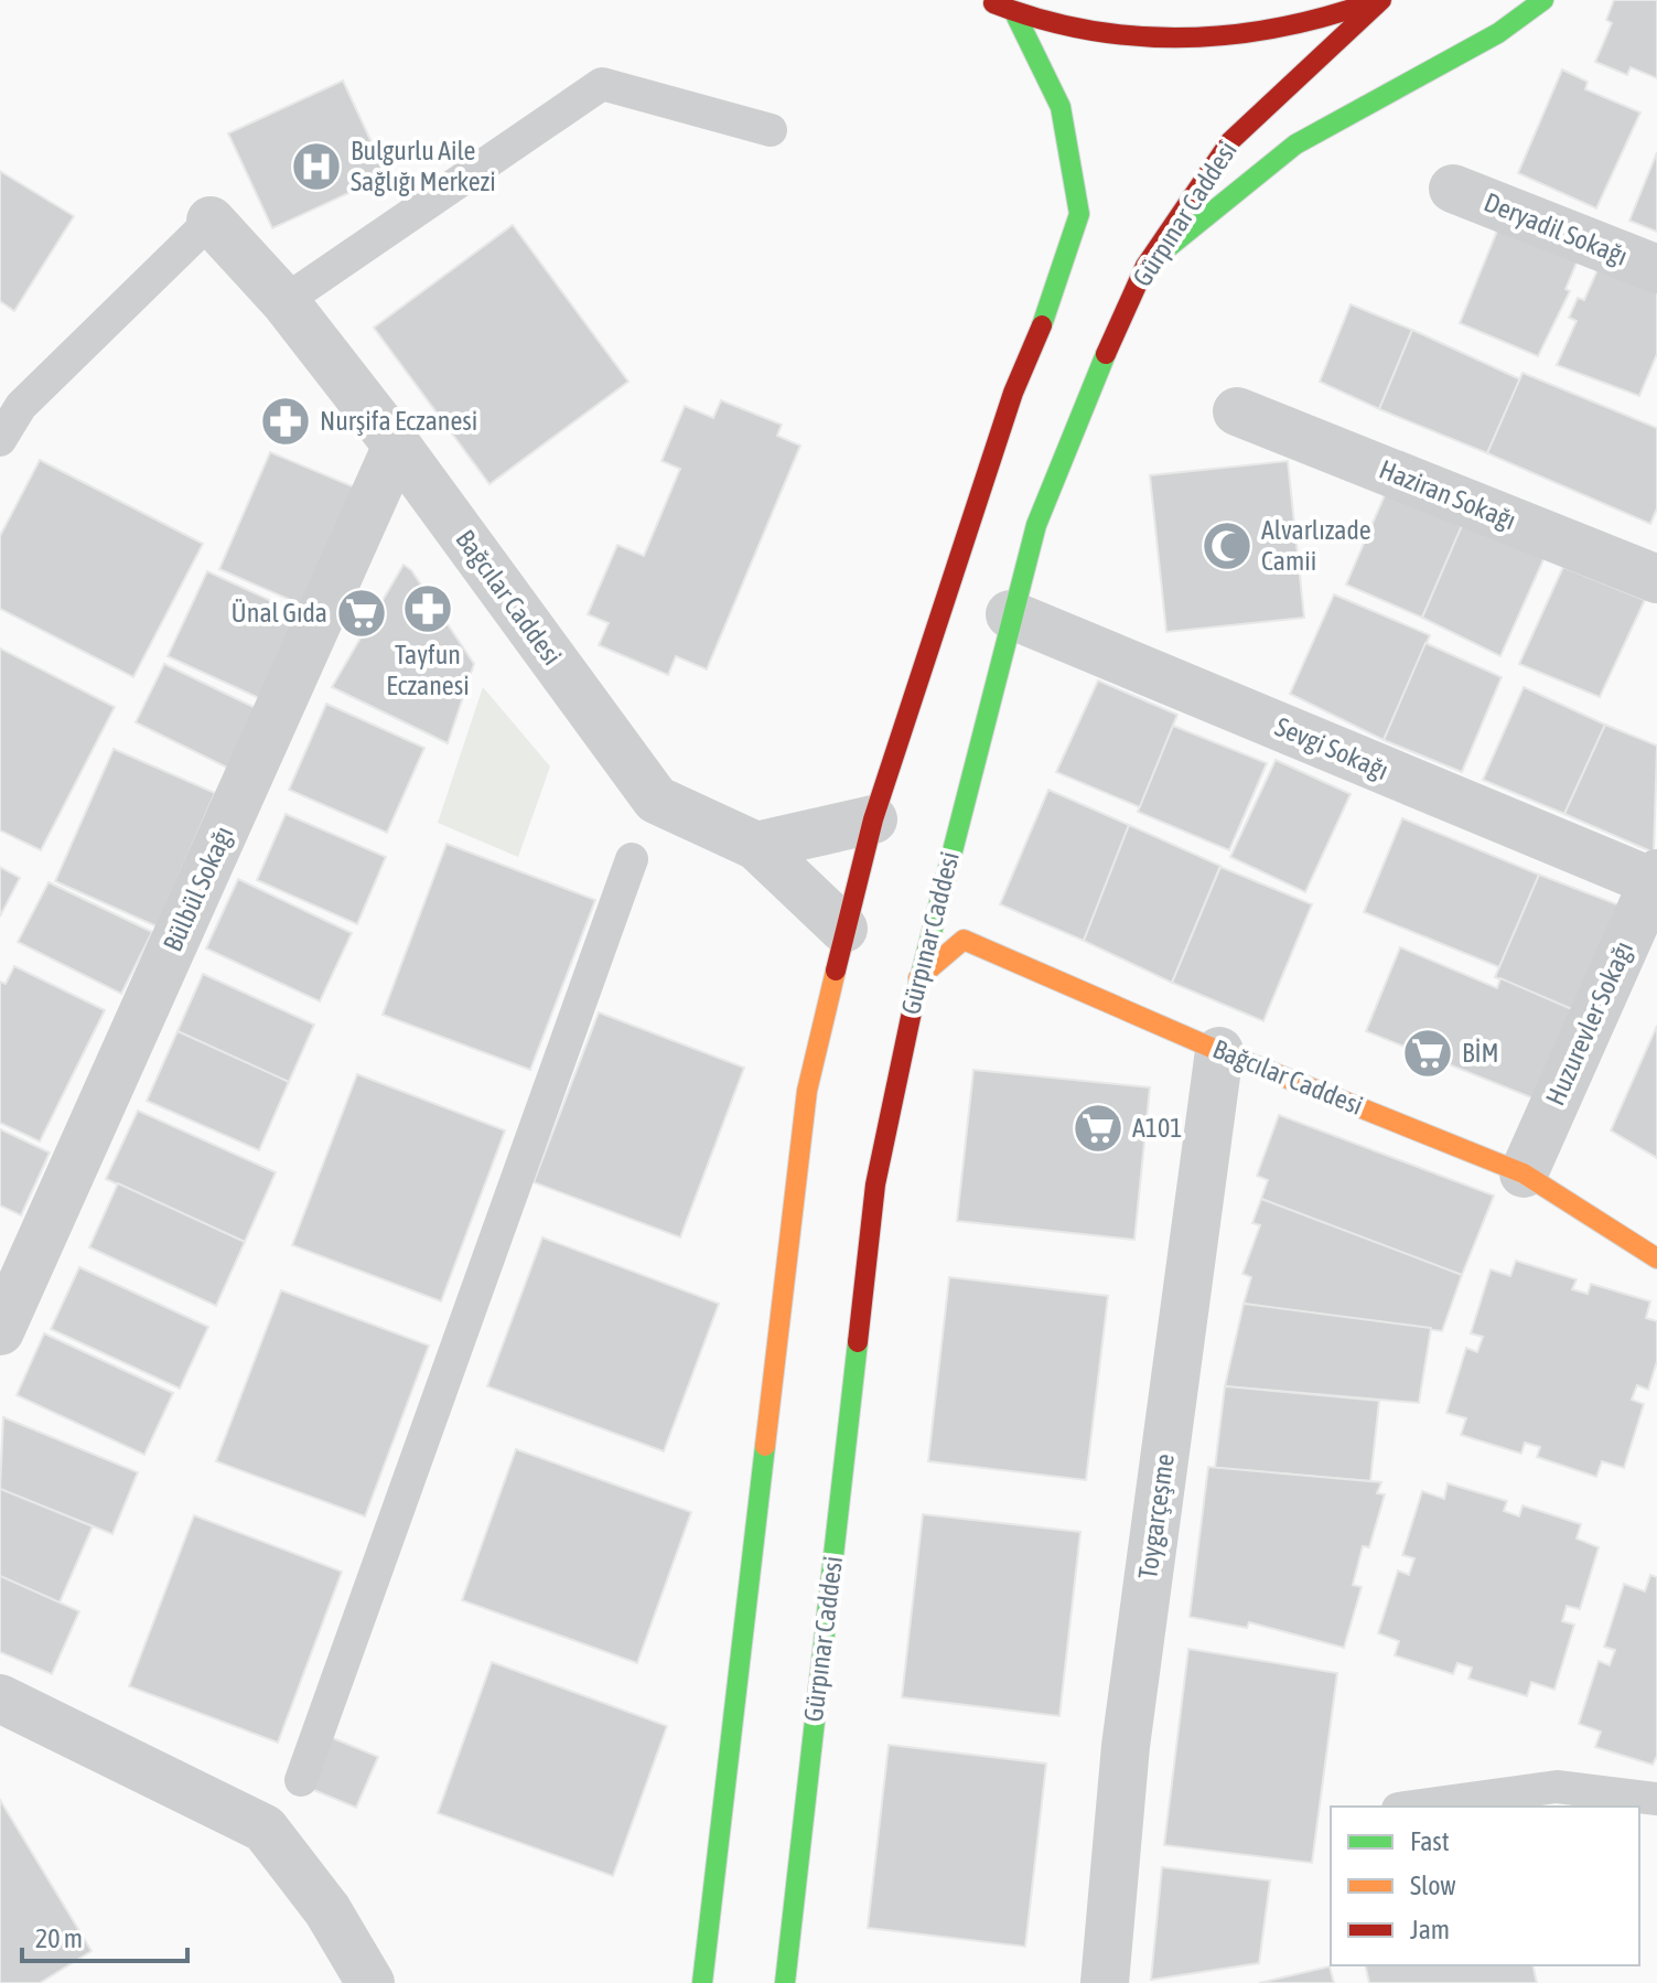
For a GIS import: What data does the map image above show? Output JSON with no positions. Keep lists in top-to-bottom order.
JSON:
{
  "streets": {
    "main road": ["Gürpınar Caddesi", "Bağcılar Caddesi"],
    "street": [
      "Deryadil Sokağı",
      "Haziran Sokağı",
      "Sevgi Sokağı",
      "Bülbül Sokağı",
      "Huzurevler Sokağı",
      "Toygarçeşme"
    ]
  },
  "crossings": [
    ["Gürpınar Caddesi", "Bağcılar Caddesi"],
    ["Gürpınar Caddesi", "Sevgi Sokağı"],
    ["Bağcılar Caddesi", "Bülbül Sokağı"],
    ["Bağcılar Caddesi", "Huzurevler Sokağı"],
    ["Bağcılar Caddesi", "Toygarçeşme"],
    ["Sevgi Sokağı", "Huzurevler Sokağı"]
  ],
  "places": {
    "hospital": ["Bulgurlu Aile Sağlığı Merkezi"],
    "pharmacy": ["Nurşifa Eczanesi", "Tayfun Eczanesi"],
    "mosque": ["Alvarlızade Camii"],
    "supermarket": ["Ünal Gıda", "BİM", "A101"]
  },
  "legend": ["Fast", "Slow", "Jam"],
  "scale_bar": "20 m"
}
